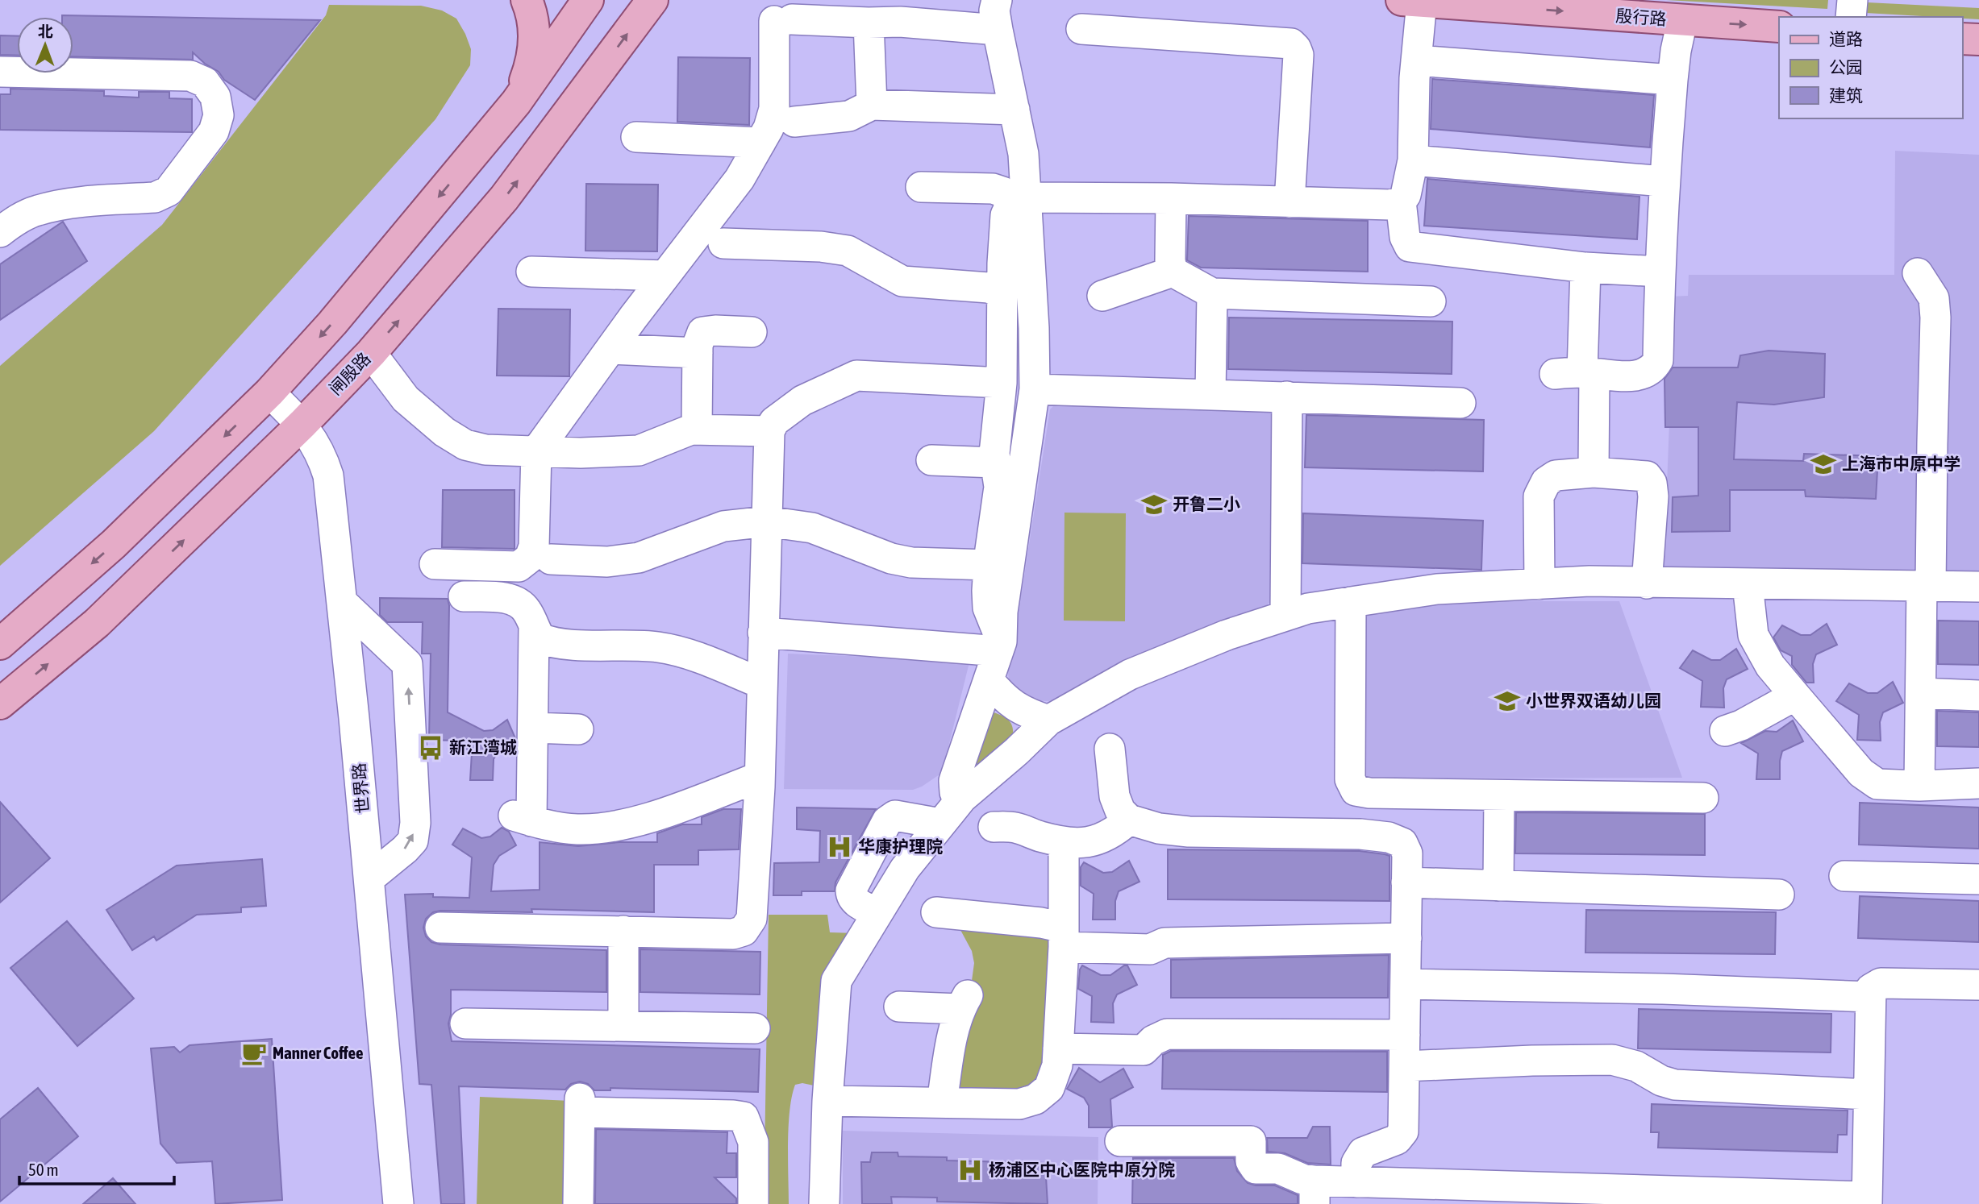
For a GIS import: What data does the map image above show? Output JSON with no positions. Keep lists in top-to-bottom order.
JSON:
{
  "streets": {
    "main road": ["殷行路", "闸殷路"],
    "street": ["世界路"]
  },
  "crossings": [
    ["闸殷路", "世界路"]
  ],
  "one_way": ["殷行路"],
  "places": {
    "school or university": ["上海市中原中学", "开鲁二小", "小世界双语幼儿园"],
    "bus stop": ["新江湾城"],
    "hospital": ["华康护理院", "杨浦区中心医院中原分院"],
    "cafe": ["Manner Coffee"]
  },
  "legend": ["道路", "公园", "建筑"],
  "scale_bar": "50 m",
  "north": "top"
}
